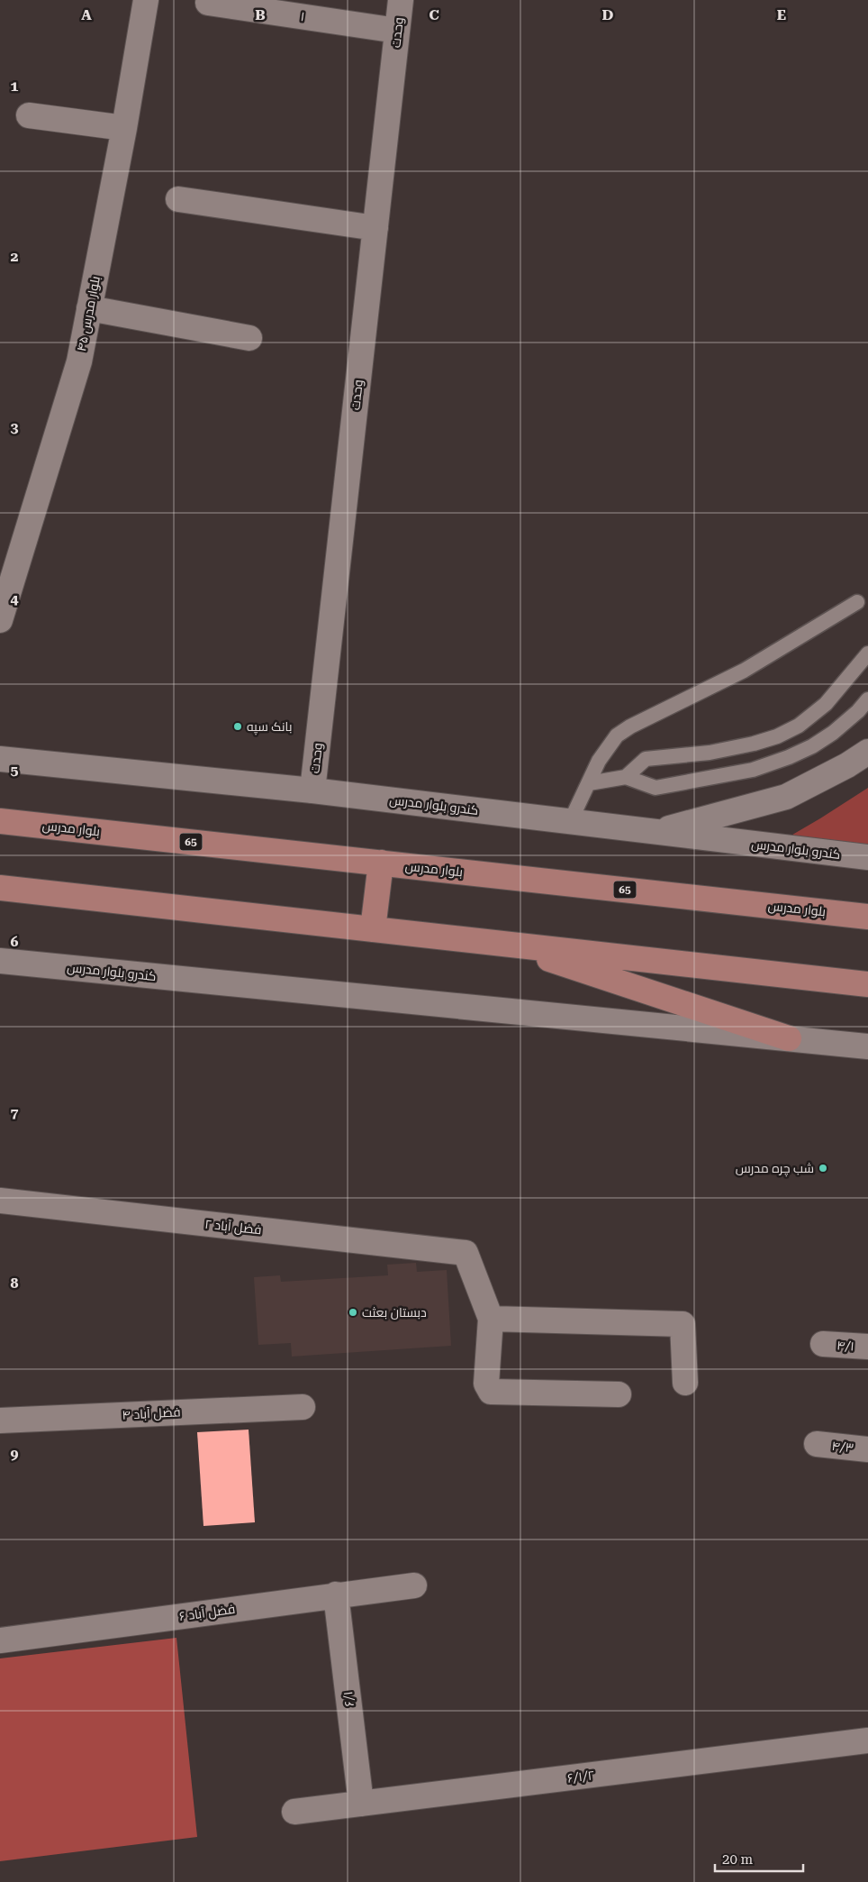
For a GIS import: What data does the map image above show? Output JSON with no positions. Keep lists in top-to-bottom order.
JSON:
{
  "streets": {
    "main road": ["بلوار مدرس", "65"],
    "street": [
      "۱",
      "وحدت",
      "۴۵ بلوار مدرس",
      "کندرو بلوار مدرس",
      "فضل آباد ۲",
      "۴/۱",
      "فضل آباد ۴",
      "۴/۳",
      "فضل آباد ۶",
      "۶/۱",
      "۶/۱/۲"
    ]
  },
  "crossings": [
    ["۱", "وحدت"],
    ["وحدت", "کندرو بلوار مدرس"],
    ["فضل آباد ۶", "۶/۱"],
    ["۶/۱", "۶/۱/۲"]
  ],
  "places": ["بانک سپه", "شب چره مدرس", "دبستان بعثت"],
  "scale_bar": "20 m",
  "grid": {
    "columns": [
      "A",
      "B",
      "C",
      "D",
      "E"
    ],
    "rows": [
      "1",
      "2",
      "3",
      "4",
      "5",
      "6",
      "7",
      "8",
      "9"
    ]
  }
}
